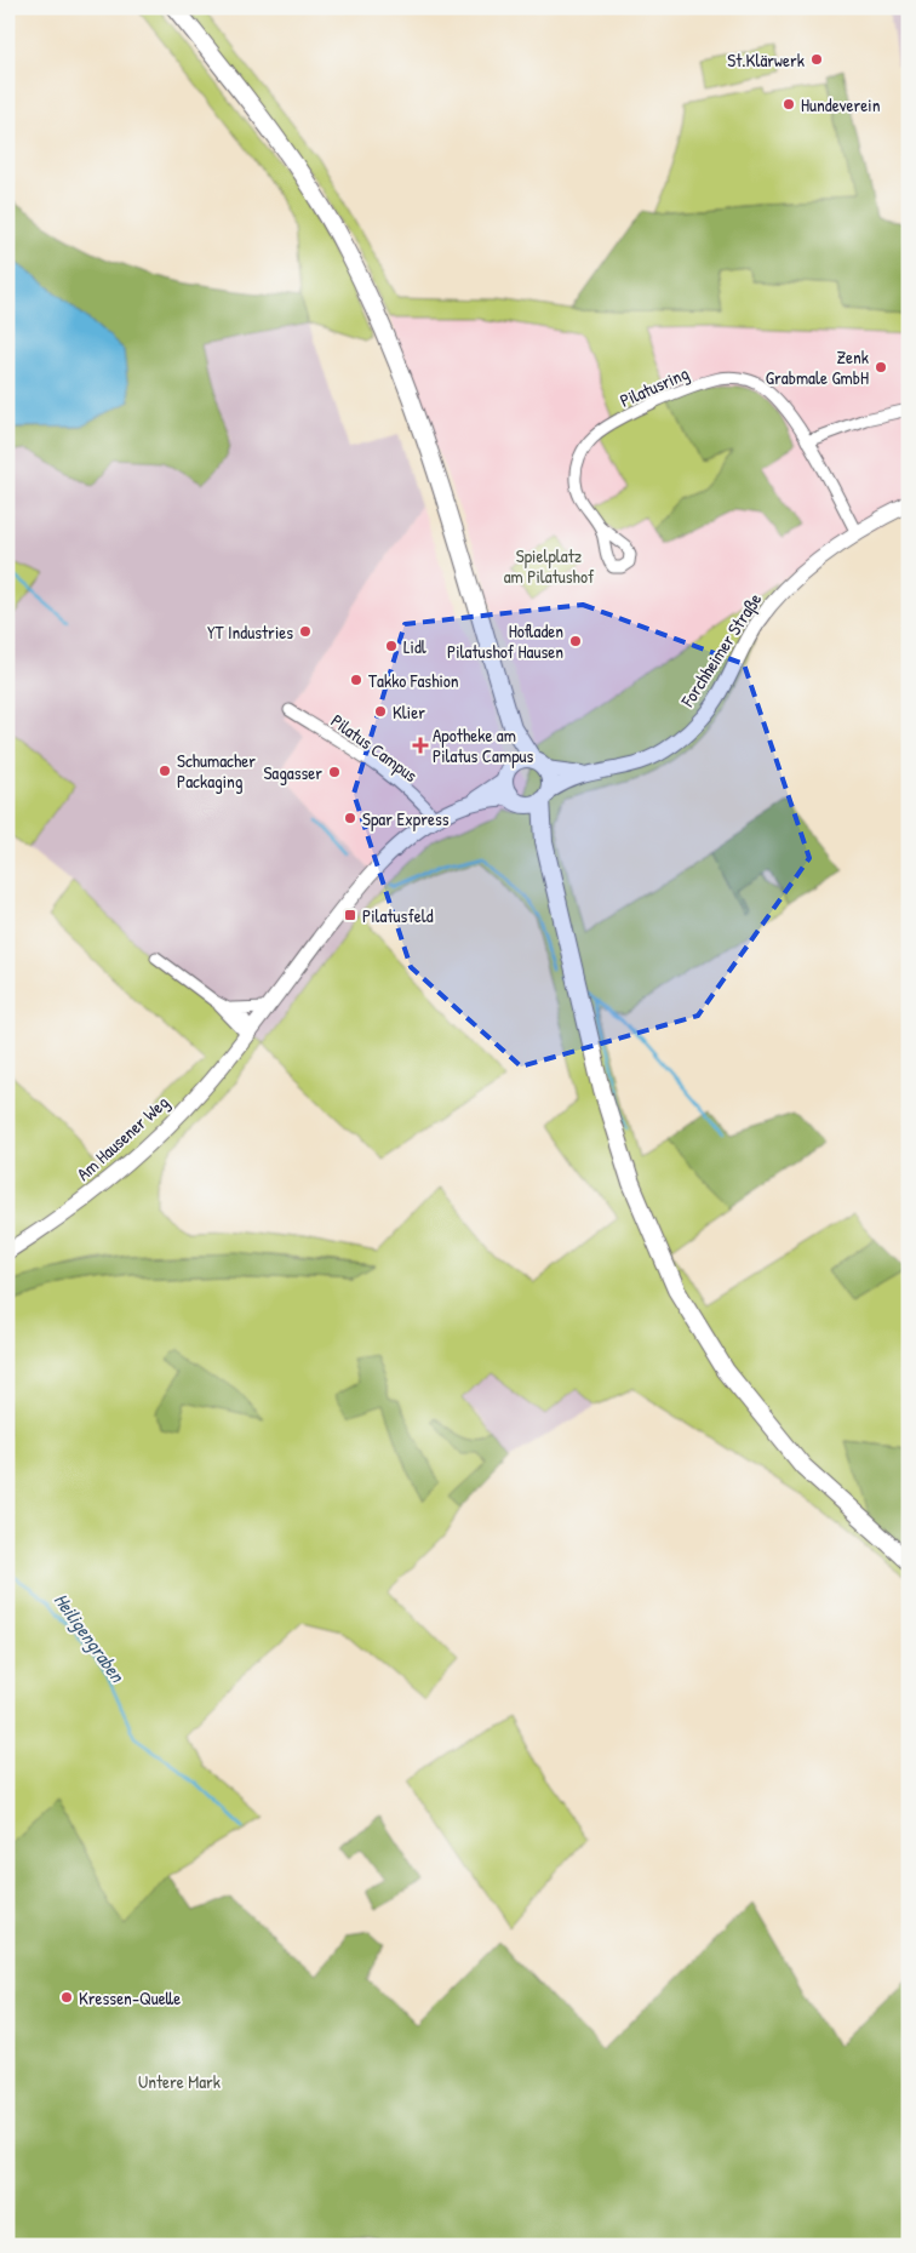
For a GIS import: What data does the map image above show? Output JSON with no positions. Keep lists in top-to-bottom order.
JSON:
{
  "streets": {
    "main road": ["Forchheimer Straße", "Am Hausener Weg"],
    "street": ["Pilatusring", "Pilatus Campus"]
  },
  "crossings": [
    ["Pilatusring", "Forchheimer Straße"],
    ["Pilatus Campus", "Am Hausener Weg"]
  ],
  "water": ["Heiligengraben"],
  "parks": ["Spielplatz am Pilatushof", "Untere Mark"],
  "places": {
    "other": [
      "St.Klärwerk",
      "Hundeverein",
      "Zenk Grabmale GmbH",
      "YT Industries",
      "Hofladen Pilatushof Hausen",
      "Lidl",
      "Takko Fashion",
      "Klier",
      "Schumacher Packaging",
      "Sagasser",
      "Spar Express",
      "Kressen-Quelle"
    ],
    "health": ["Apotheke am Pilatus Campus"],
    "transit": ["Pilatusfeld"]
  }
}
